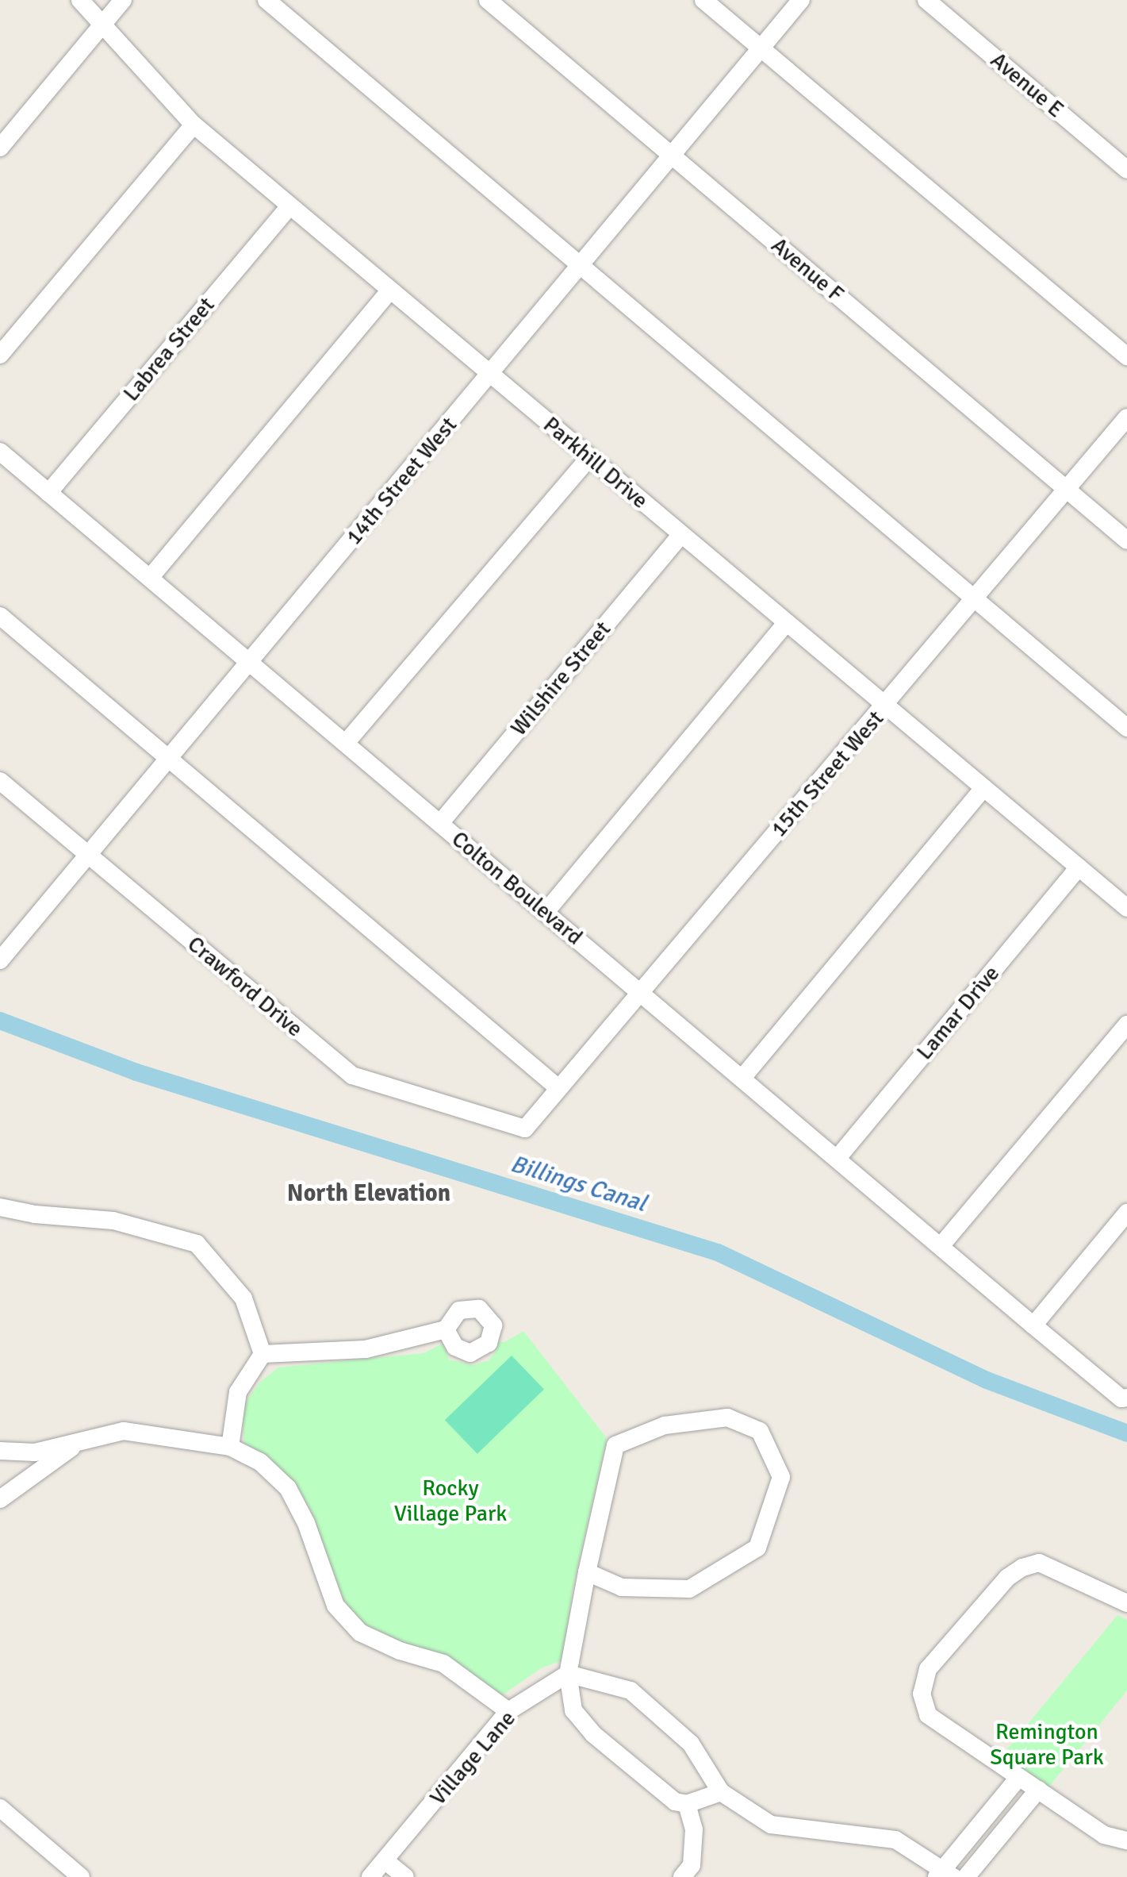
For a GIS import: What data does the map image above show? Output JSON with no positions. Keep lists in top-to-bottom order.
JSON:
{
  "streets": {
    "street": [
      "Avenue E",
      "Avenue F",
      "Labrea Street",
      "Parkhill Drive",
      "14th Street West",
      "Wilshire Street",
      "15th Street West",
      "Colton Boulevard",
      "Crawford Drive",
      "Lamar Drive",
      "Village Lane"
    ]
  },
  "crossings": [
    ["Avenue F", "14th Street West"],
    ["Avenue F", "15th Street West"],
    ["Labrea Street", "Parkhill Drive"],
    ["Labrea Street", "Colton Boulevard"],
    ["Parkhill Drive", "14th Street West"],
    ["Parkhill Drive", "Wilshire Street"],
    ["Parkhill Drive", "15th Street West"],
    ["Parkhill Drive", "Lamar Drive"],
    ["14th Street West", "Colton Boulevard"],
    ["14th Street West", "Crawford Drive"],
    ["Wilshire Street", "Colton Boulevard"],
    ["15th Street West", "Colton Boulevard"],
    ["15th Street West", "Crawford Drive"],
    ["Colton Boulevard", "Lamar Drive"]
  ],
  "districts": ["North Elevation"],
  "water": ["Billings Canal"],
  "parks": ["Rocky Village Park", "Remington Square Park"]
}
